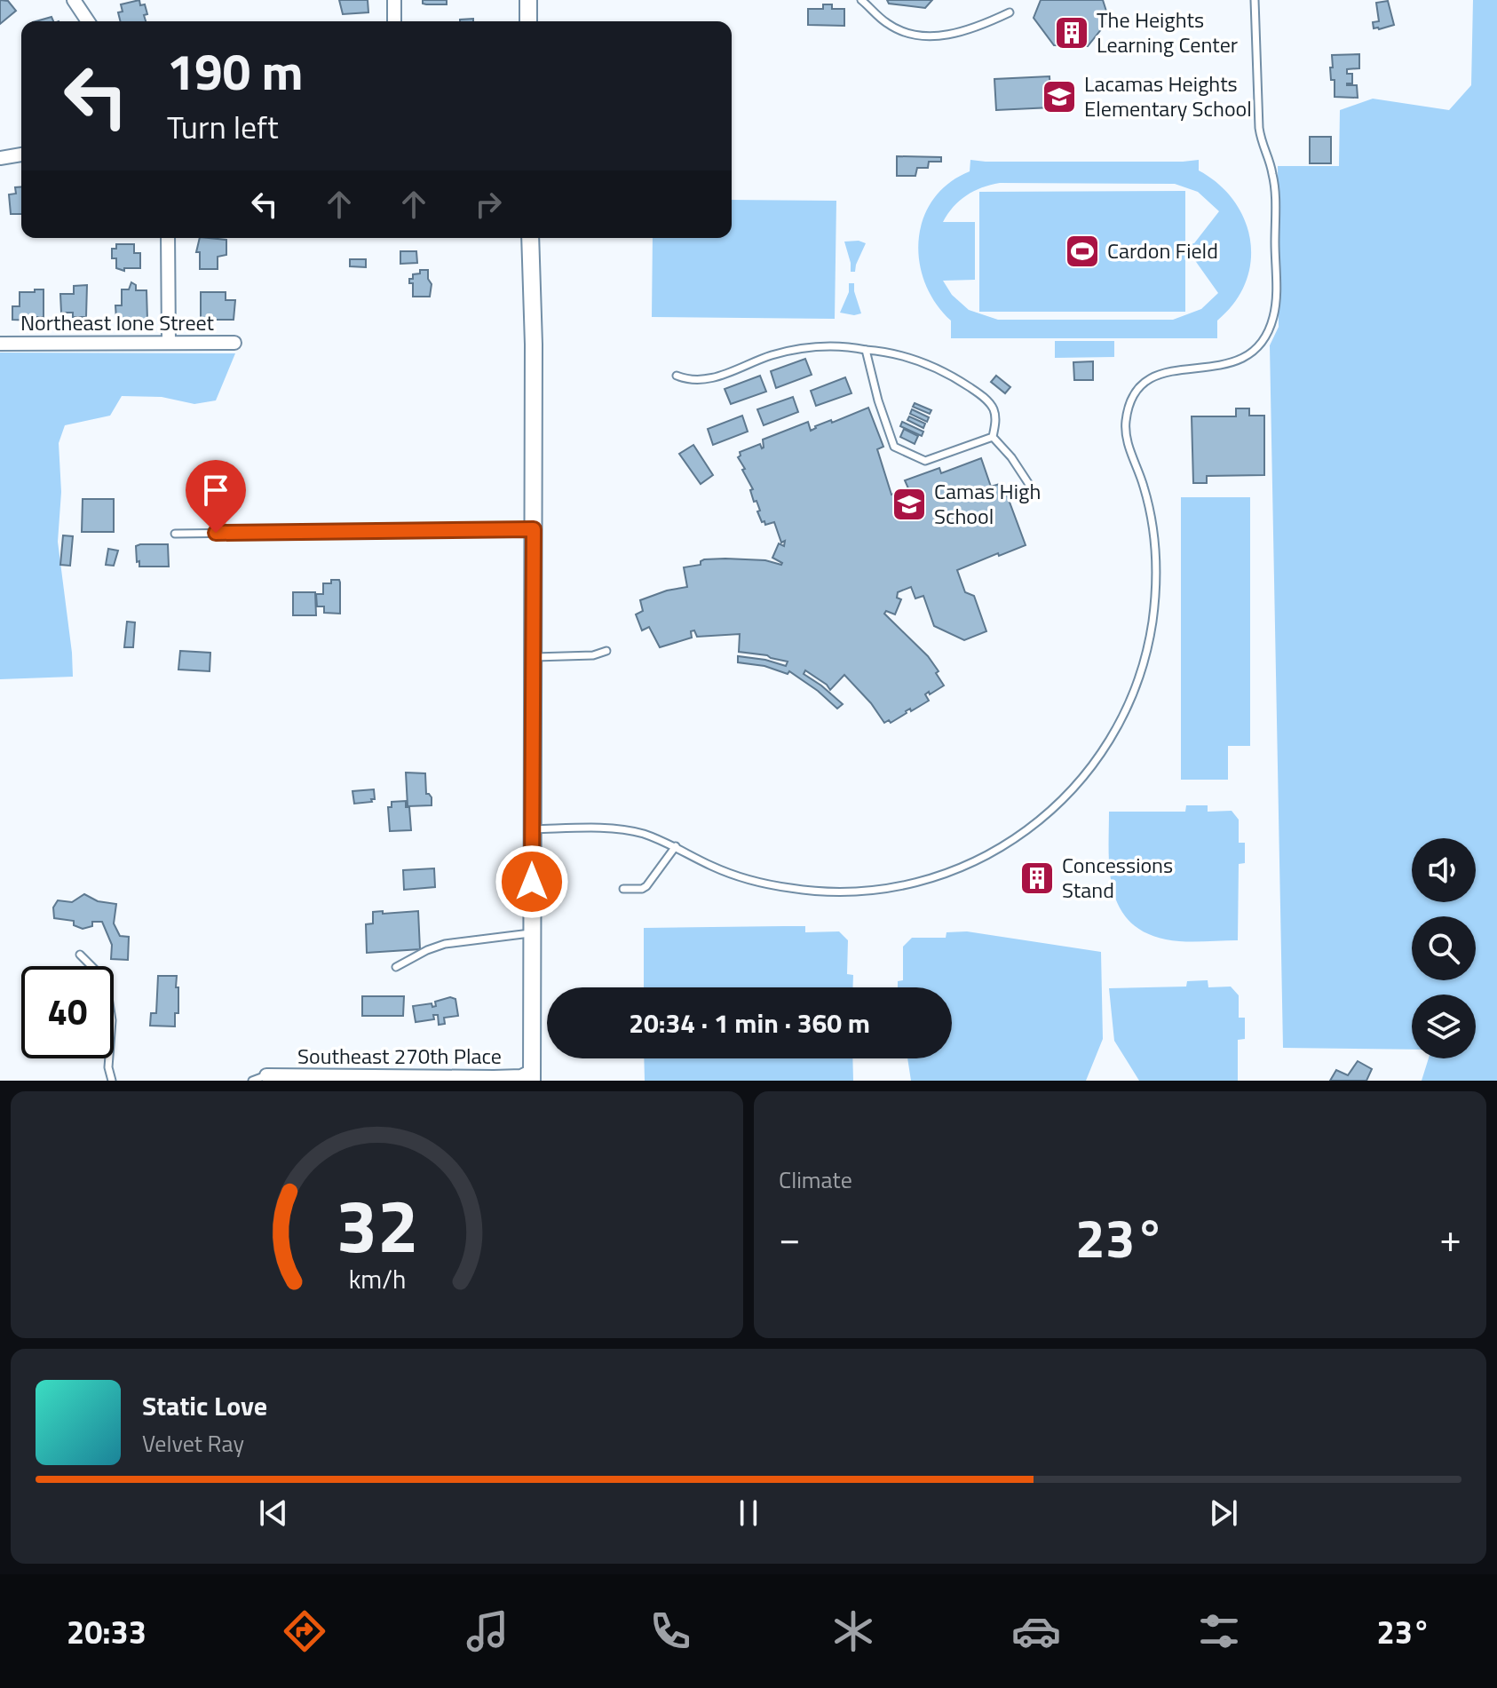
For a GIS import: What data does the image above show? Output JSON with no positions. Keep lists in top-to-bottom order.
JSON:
{
  "streets": {
    "street": ["Northeast Ione Street", "Southeast 270th Place"]
  },
  "places": {
    "building": ["The Heights Learning Center", "Concessions Stand"],
    "school or university": ["Lacamas Heights Elementary School", "Camas High School"],
    "sports": ["Cardon Field"]
  },
  "page": {
    "turn": ["190 m", "Turn left"],
    "limit": "40",
    "trip": "20:34 · 1 min · 360 m",
    "tile": "Climate",
    "heat": ["−", "23°", "+"],
    "song": ["Static Love", "Velvet Ray"],
    "tabs": ["20:33", "23°"],
    "gauge": ["32", "km/h"]
  }
}
